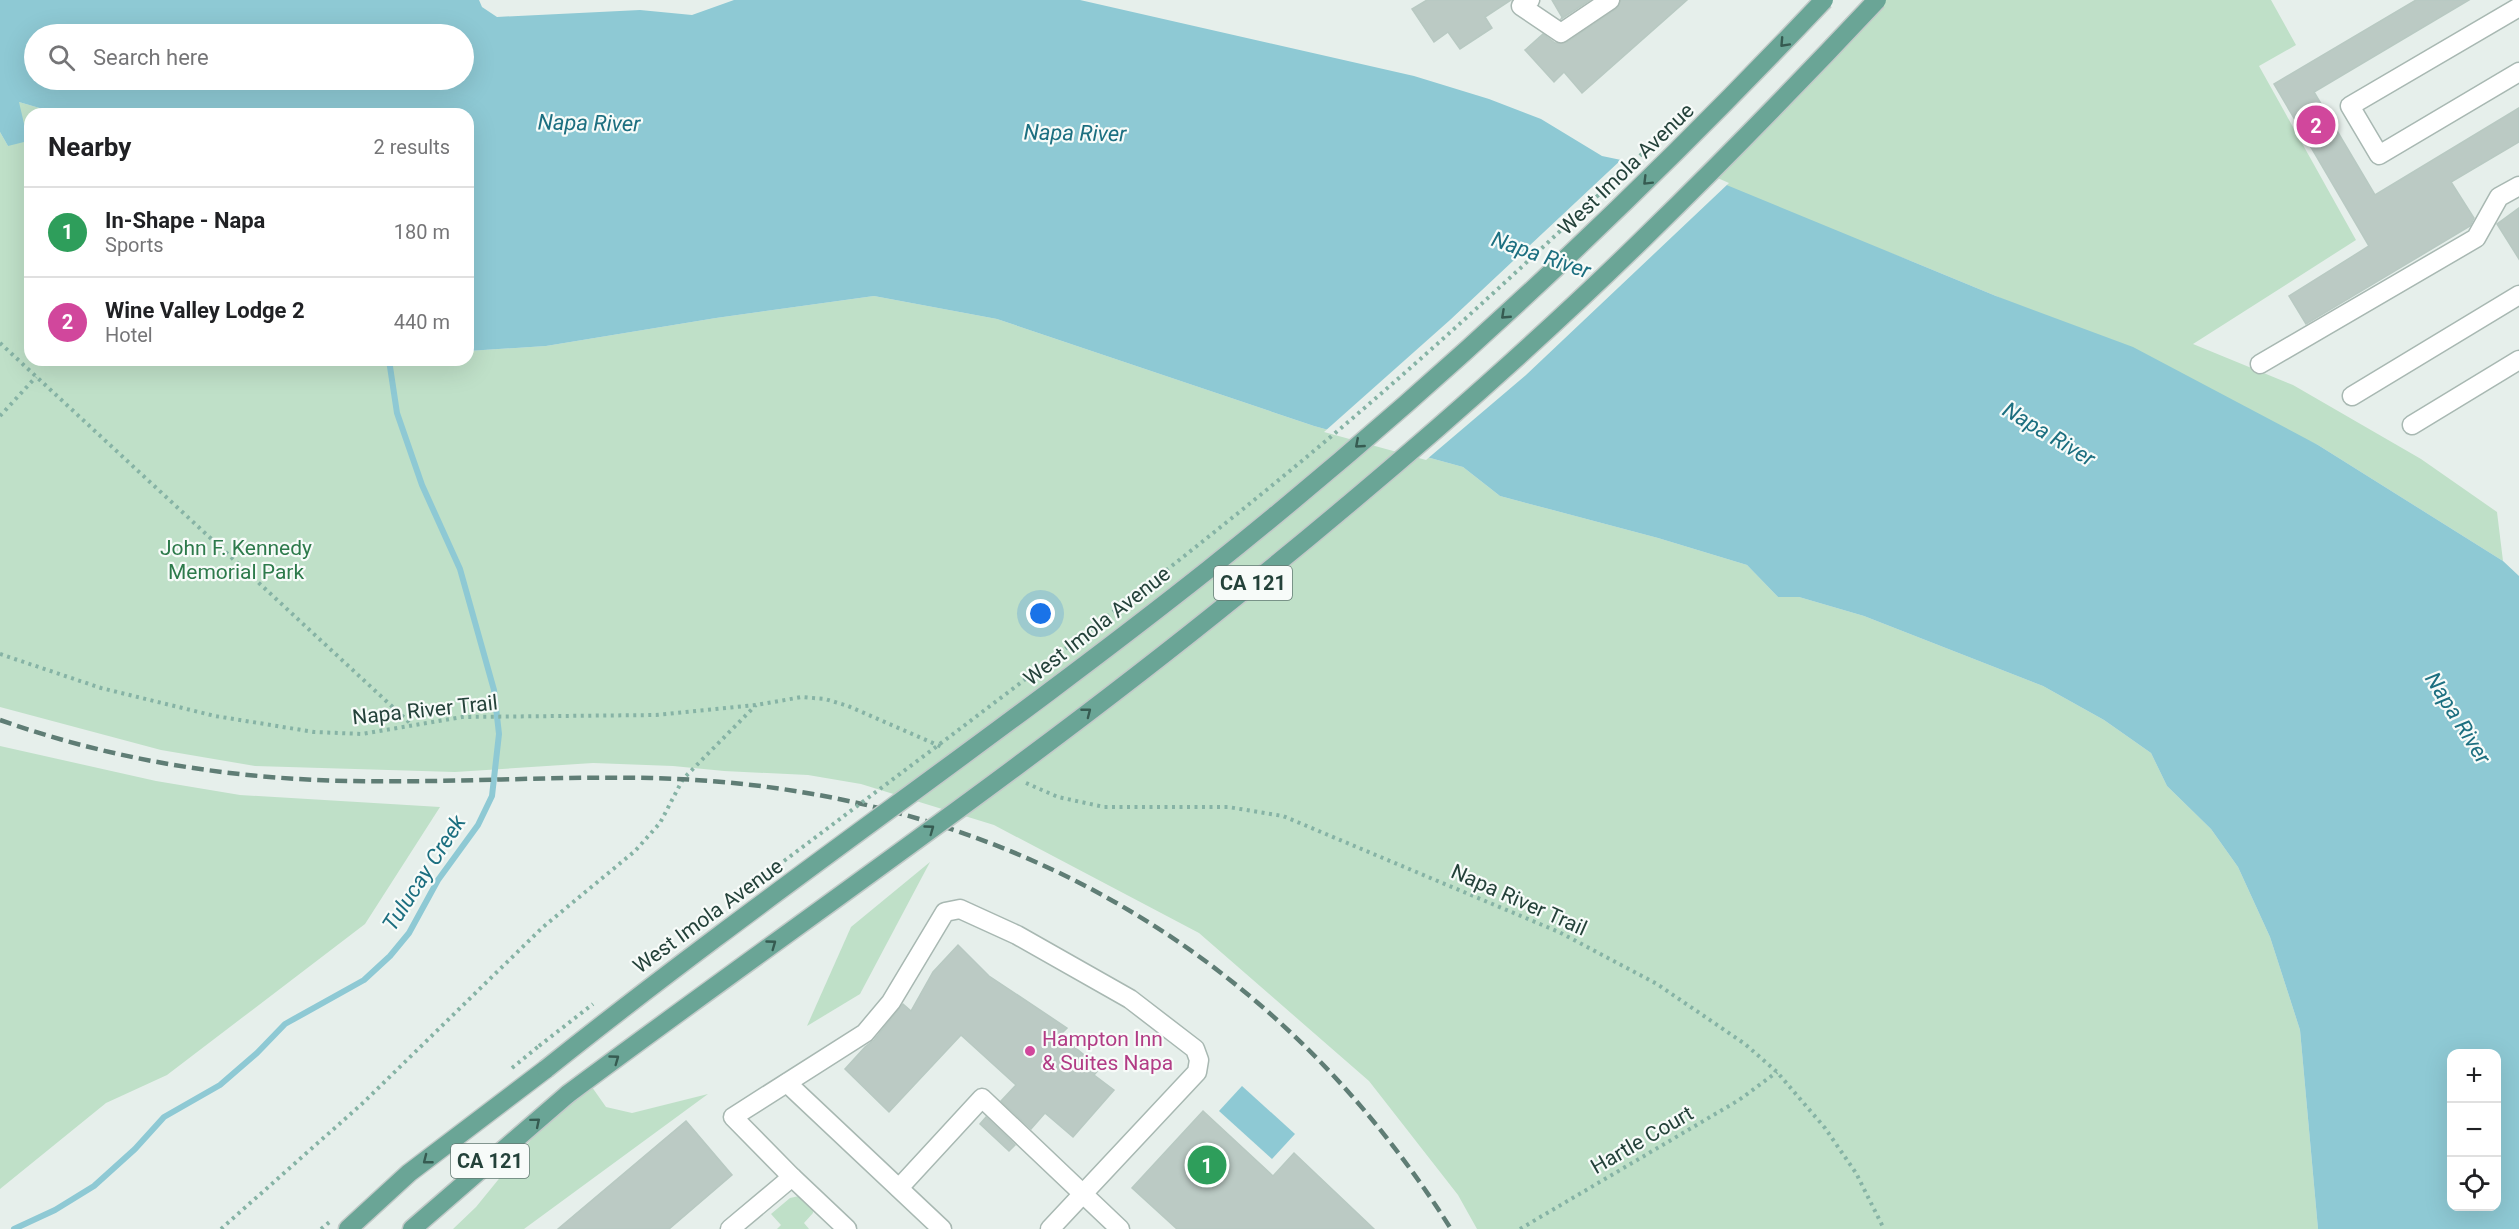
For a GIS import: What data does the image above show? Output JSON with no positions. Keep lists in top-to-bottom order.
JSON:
{
  "streets": {
    "main road": ["West Imola Avenue", "CA 121"],
    "path": ["Napa River Trail", "Hartle Court"]
  },
  "crossings": [
    ["Napa River Trail", "Hartle Court"]
  ],
  "water": ["Napa River", "Tulucay Creek"],
  "parks": ["John F. Kennedy Memorial Park"],
  "places": ["Hampton Inn & Suites Napa"],
  "page": {
    "search": "Search here",
    "pins": ["2", "1"],
    "heading": ["Nearby", "2 results"],
    "list": [
      {
        "mark": "1",
        "name": "In-Shape - Napa",
        "note": "Sports",
        "value": "180 m"
      },
      {
        "mark": "2",
        "name": "Wine Valley Lodge 2",
        "note": "Hotel",
        "value": "440 m"
      }
    ],
    "map_buttons": ["+", "−"]
  }
}
